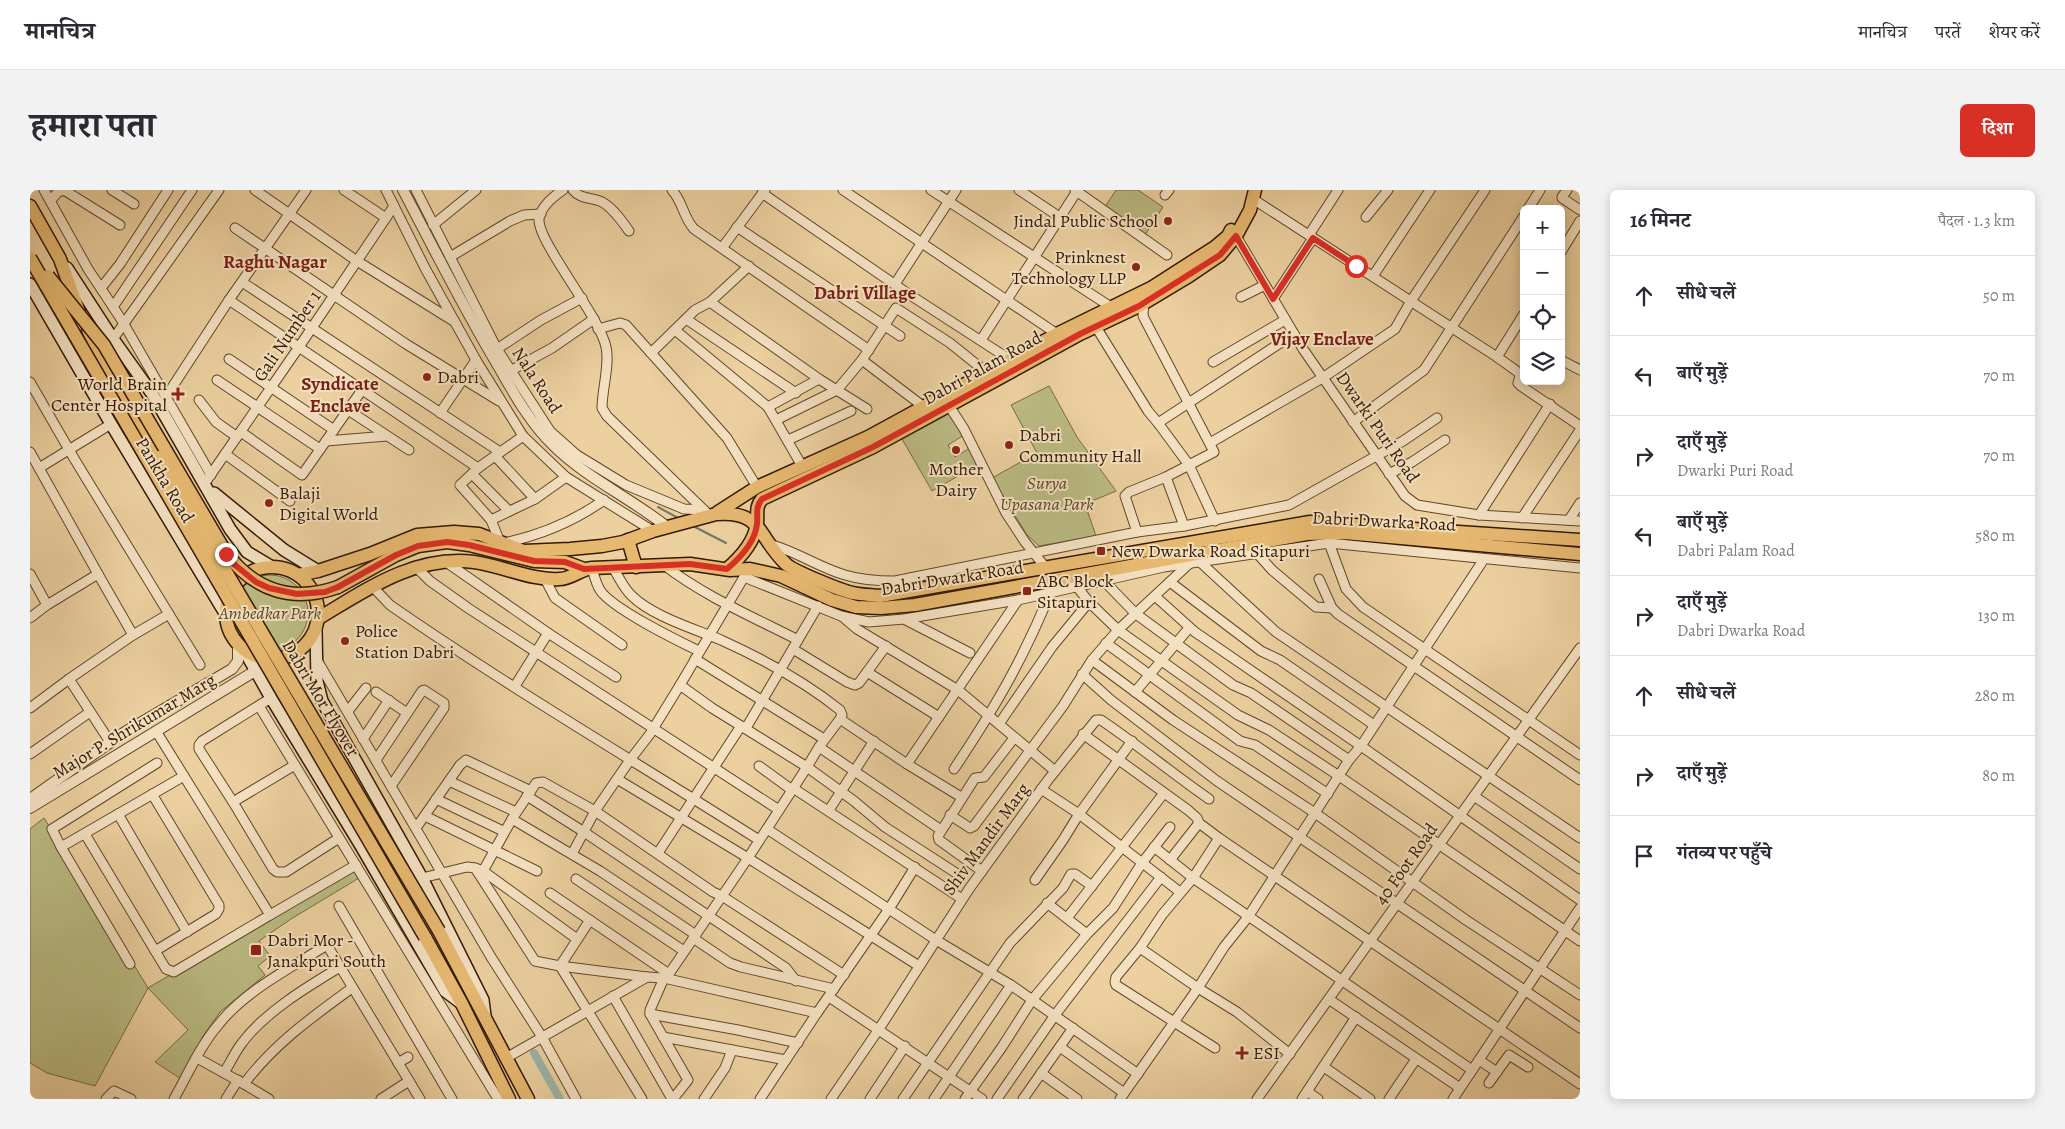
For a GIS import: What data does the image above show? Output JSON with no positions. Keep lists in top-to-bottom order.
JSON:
{
  "streets": {
    "main road": [
      "Dabri Palam Road",
      "Pankha Road",
      "Dabri Dwarka Road",
      "Dabri Mor Flyover"
    ],
    "street": [
      "Gali Number 1",
      "Nala Road",
      "Dwarki Puri Road",
      "Major P. Shrikumar Marg",
      "Shiv Mandir Marg",
      "40 Foot Road"
    ]
  },
  "crossings": [
    ["Dabri Palam Road", "Nala Road"],
    ["Dabri Palam Road", "Dwarki Puri Road"],
    ["Dabri Palam Road", "Dabri Dwarka Road"],
    ["Nala Road", "Dabri Dwarka Road"],
    ["Pankha Road", "Dabri Dwarka Road"],
    ["Pankha Road", "Major P. Shrikumar Marg"],
    ["Dabri Dwarka Road", "Major P. Shrikumar Marg"]
  ],
  "districts": [
    "Raghu Nagar",
    "Dabri Village",
    "Vijay Enclave",
    "Syndicate Enclave"
  ],
  "parks": ["Surya Upasana Park", "Ambedkar Park"],
  "places": {
    "other": [
      "Jindal Public School",
      "Prinknest Technology LLP",
      "Dabri",
      "Dabri Community Hall",
      "Mother Dairy",
      "Balaji Digital World",
      "Police Station Dabri"
    ],
    "health": ["World Brain Center Hospital", "ESI"],
    "transit": ["New Dwarka Road Sitapuri", "ABC Block Sitapuri", "Dabri Mor - Janakpuri South"]
  },
  "page": {
    "header": "मानचित्र",
    "nav": ["मानचित्र", "परतें", "शेयर करें"],
    "title": "हमारा पता",
    "buttons": "दिशा",
    "heading": ["16 मिनट", "पैदल · 1.3 km"],
    "map_buttons": ["+", "−"],
    "list": [
      ["सीधे चलें", "50 m"],
      ["बाएँ मुड़ें", "70 m"],
      ["दाएँ मुड़ें", "Dwarki Puri Road", "70 m"],
      ["बाएँ मुड़ें", "Dabri Palam Road", "580 m"],
      ["दाएँ मुड़ें", "Dabri Dwarka Road", "130 m"],
      ["सीधे चलें", "280 m"],
      ["दाएँ मुड़ें", "80 m"],
      "गंतव्य पर पहुँचे"
    ]
  }
}
